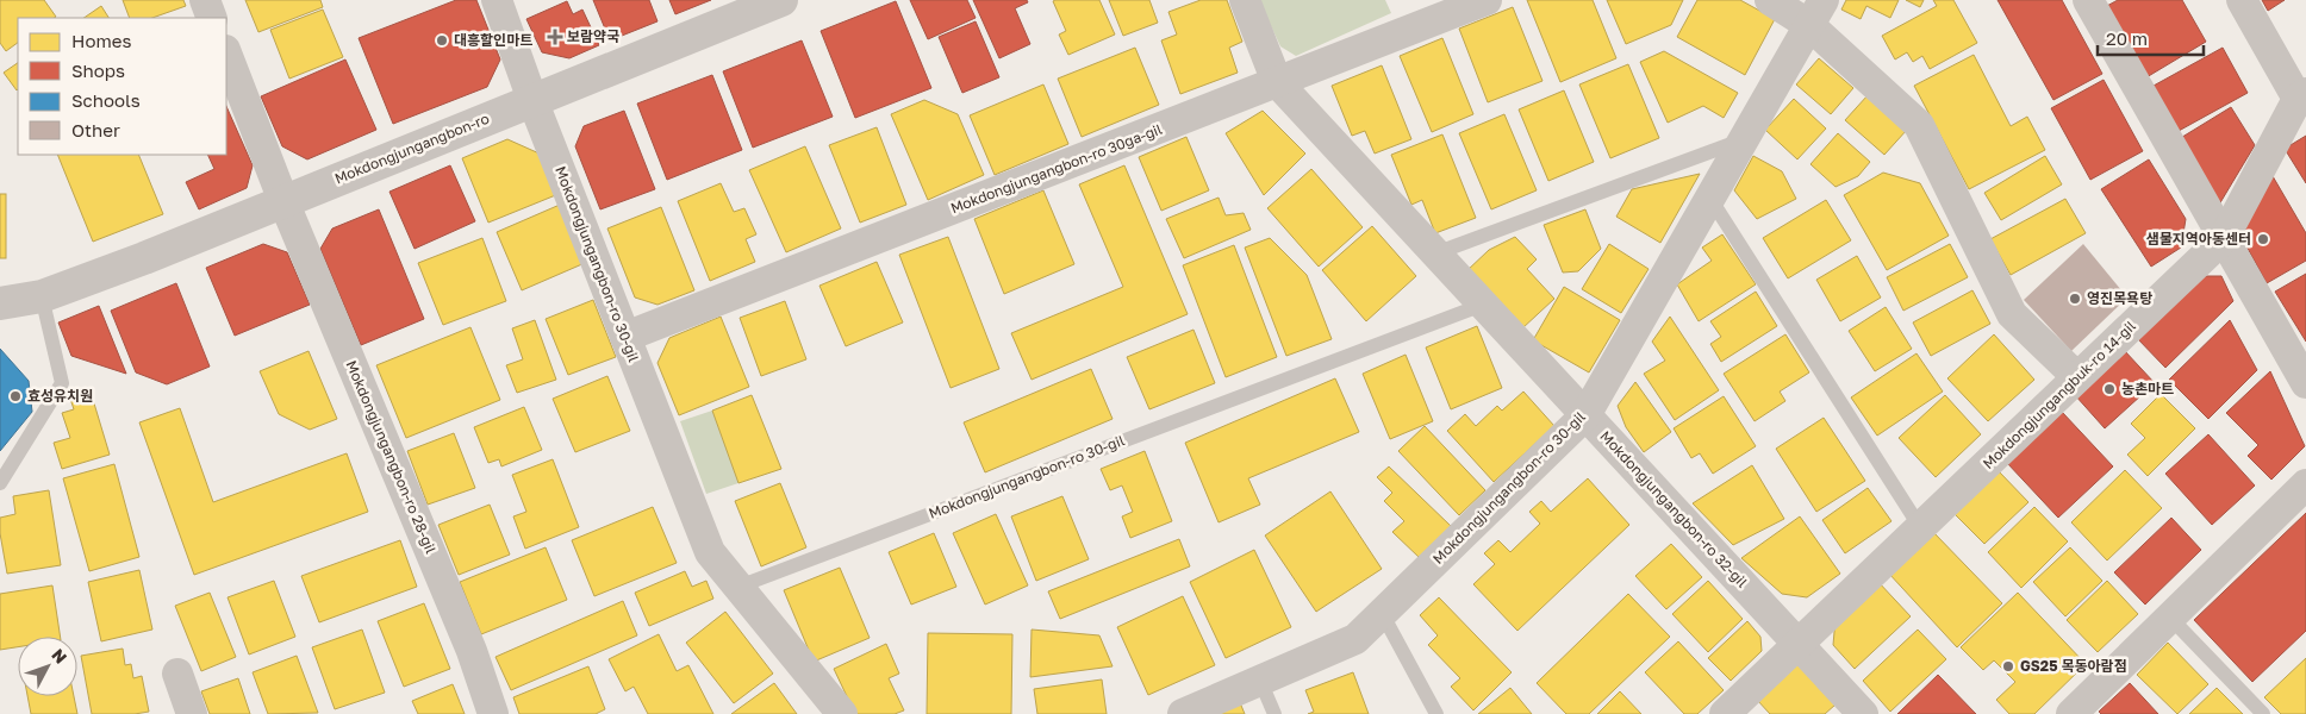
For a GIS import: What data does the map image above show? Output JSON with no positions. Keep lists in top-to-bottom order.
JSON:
{
  "streets": {
    "street": [
      "Mokdongjungangbon-ro",
      "Mokdongjungangbon-ro 30ga-gil",
      "Mokdongjungangbon-ro 30-gil",
      "Mokdongjungangbuk-ro 14-gil",
      "Mokdongjungangbon-ro 28-gil",
      "Mokdongjungangbon-ro 32-gil"
    ]
  },
  "crossings": [
    ["Mokdongjungangbon-ro", "Mokdongjungangbon-ro 30-gil"],
    ["Mokdongjungangbon-ro", "Mokdongjungangbon-ro 28-gil"],
    ["Mokdongjungangbon-ro 30ga-gil", "Mokdongjungangbon-ro 30-gil"],
    ["Mokdongjungangbon-ro 30ga-gil", "Mokdongjungangbon-ro 32-gil"],
    ["Mokdongjungangbon-ro 30-gil", "Mokdongjungangbon-ro 32-gil"],
    ["Mokdongjungangbuk-ro 14-gil", "Mokdongjungangbon-ro 32-gil"]
  ],
  "places": {
    "health": ["보람약국"],
    "other": [
      "대흥할인마트",
      "샘물지역아동센터",
      "영진목욕탕",
      "농촌마트",
      "효성유치원",
      "GS25 목동아람점"
    ]
  },
  "legend": [
    "Homes",
    "Shops",
    "Schools",
    "Other"
  ],
  "scale_bar": "20 m",
  "north": "top right"
}
